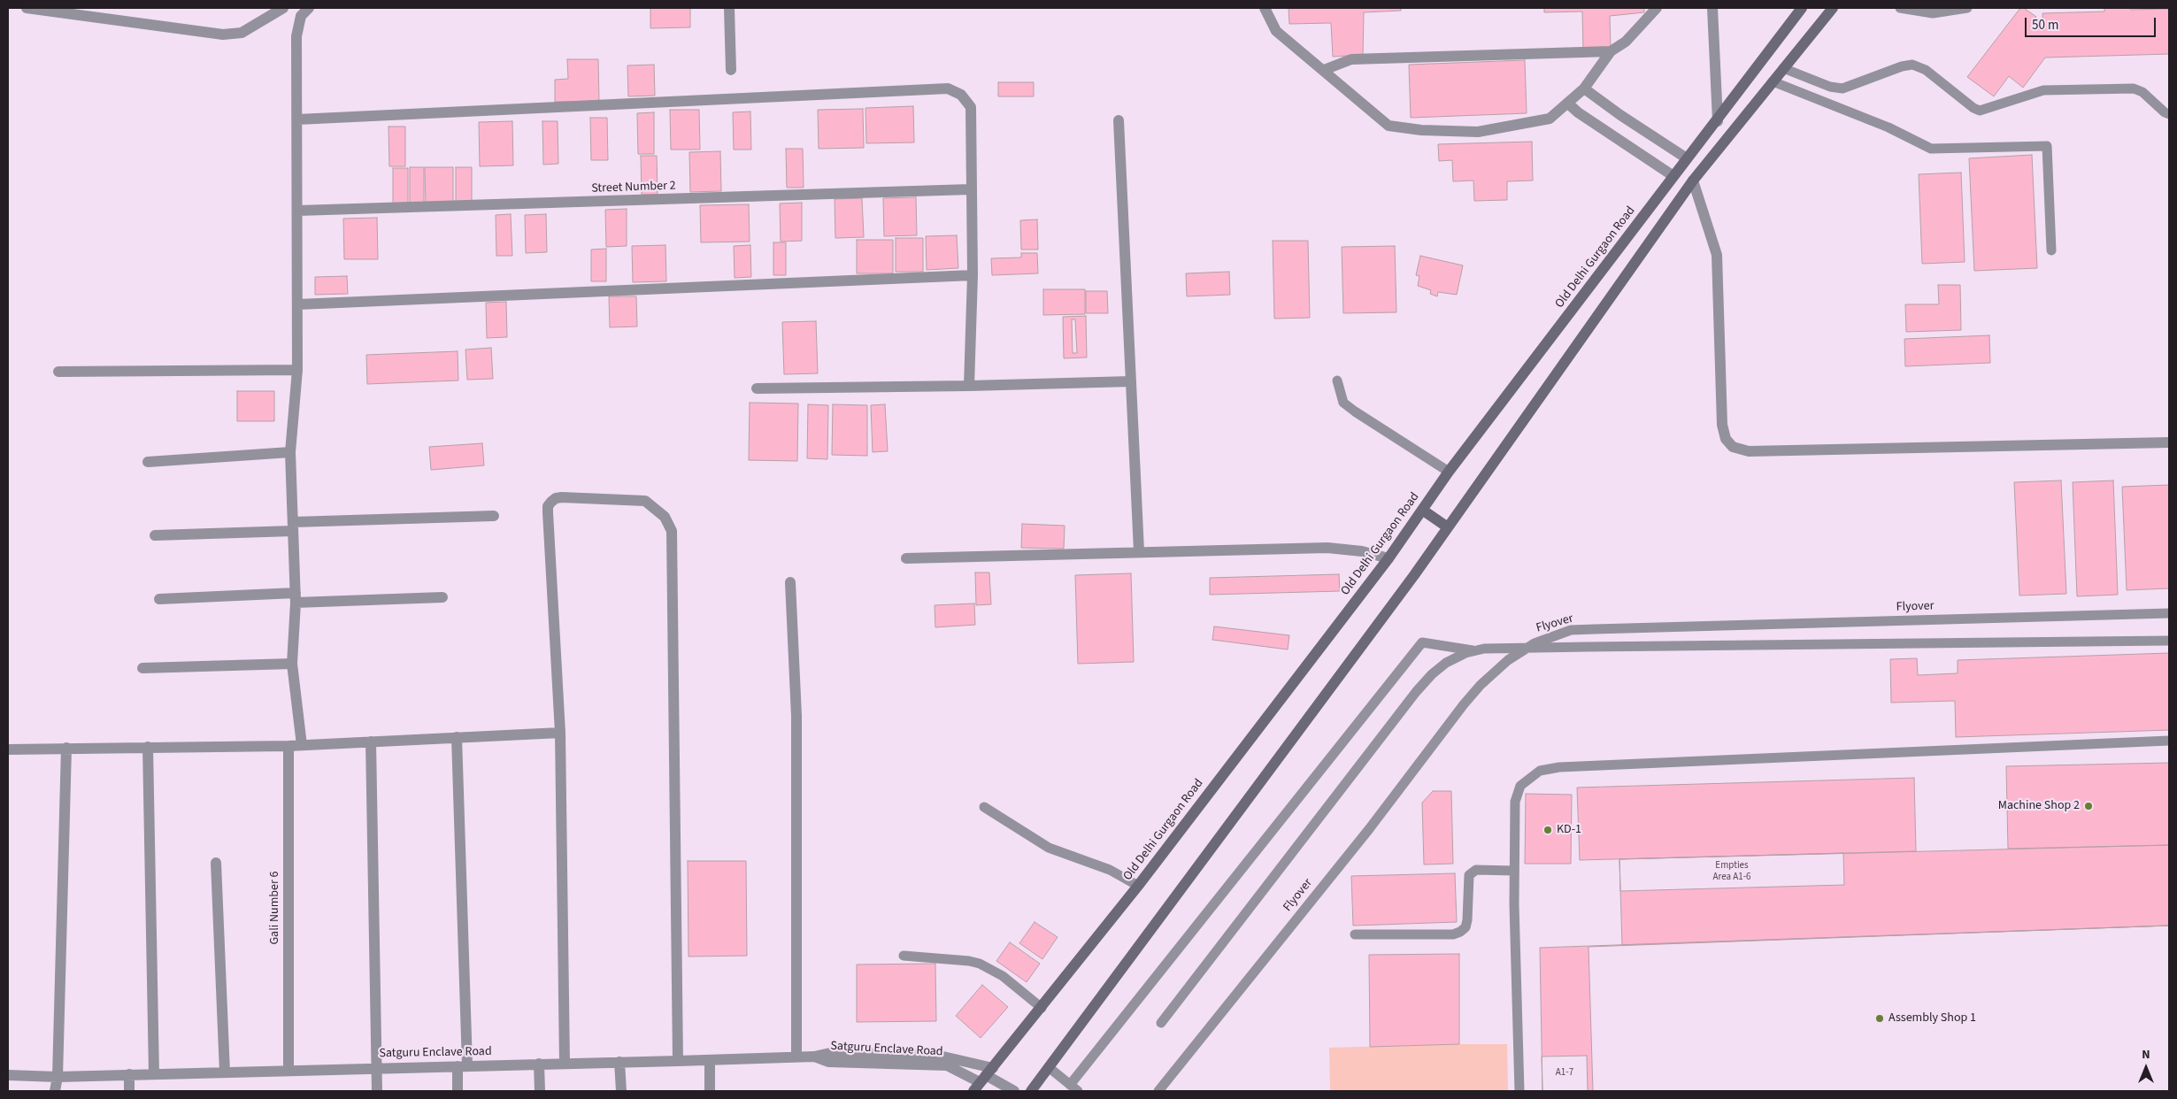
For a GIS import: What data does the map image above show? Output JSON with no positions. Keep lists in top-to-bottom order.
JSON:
{
  "streets": {
    "main road": ["Old Delhi Gurgaon Road"],
    "street": ["Street Number 2", "Gali Number 6", "Satguru Enclave Road"],
    "lane": ["Flyover"]
  },
  "crossings": [
    ["Old Delhi Gurgaon Road", "Satguru Enclave Road"],
    ["Gali Number 6", "Satguru Enclave Road"]
  ],
  "places": ["Machine Shop 2", "KD-1", "Assembly Shop 1"],
  "house_numbers": ["Empties Area A1-6", "A1-7"],
  "scale_bar": "50 m",
  "north": "top"
}
